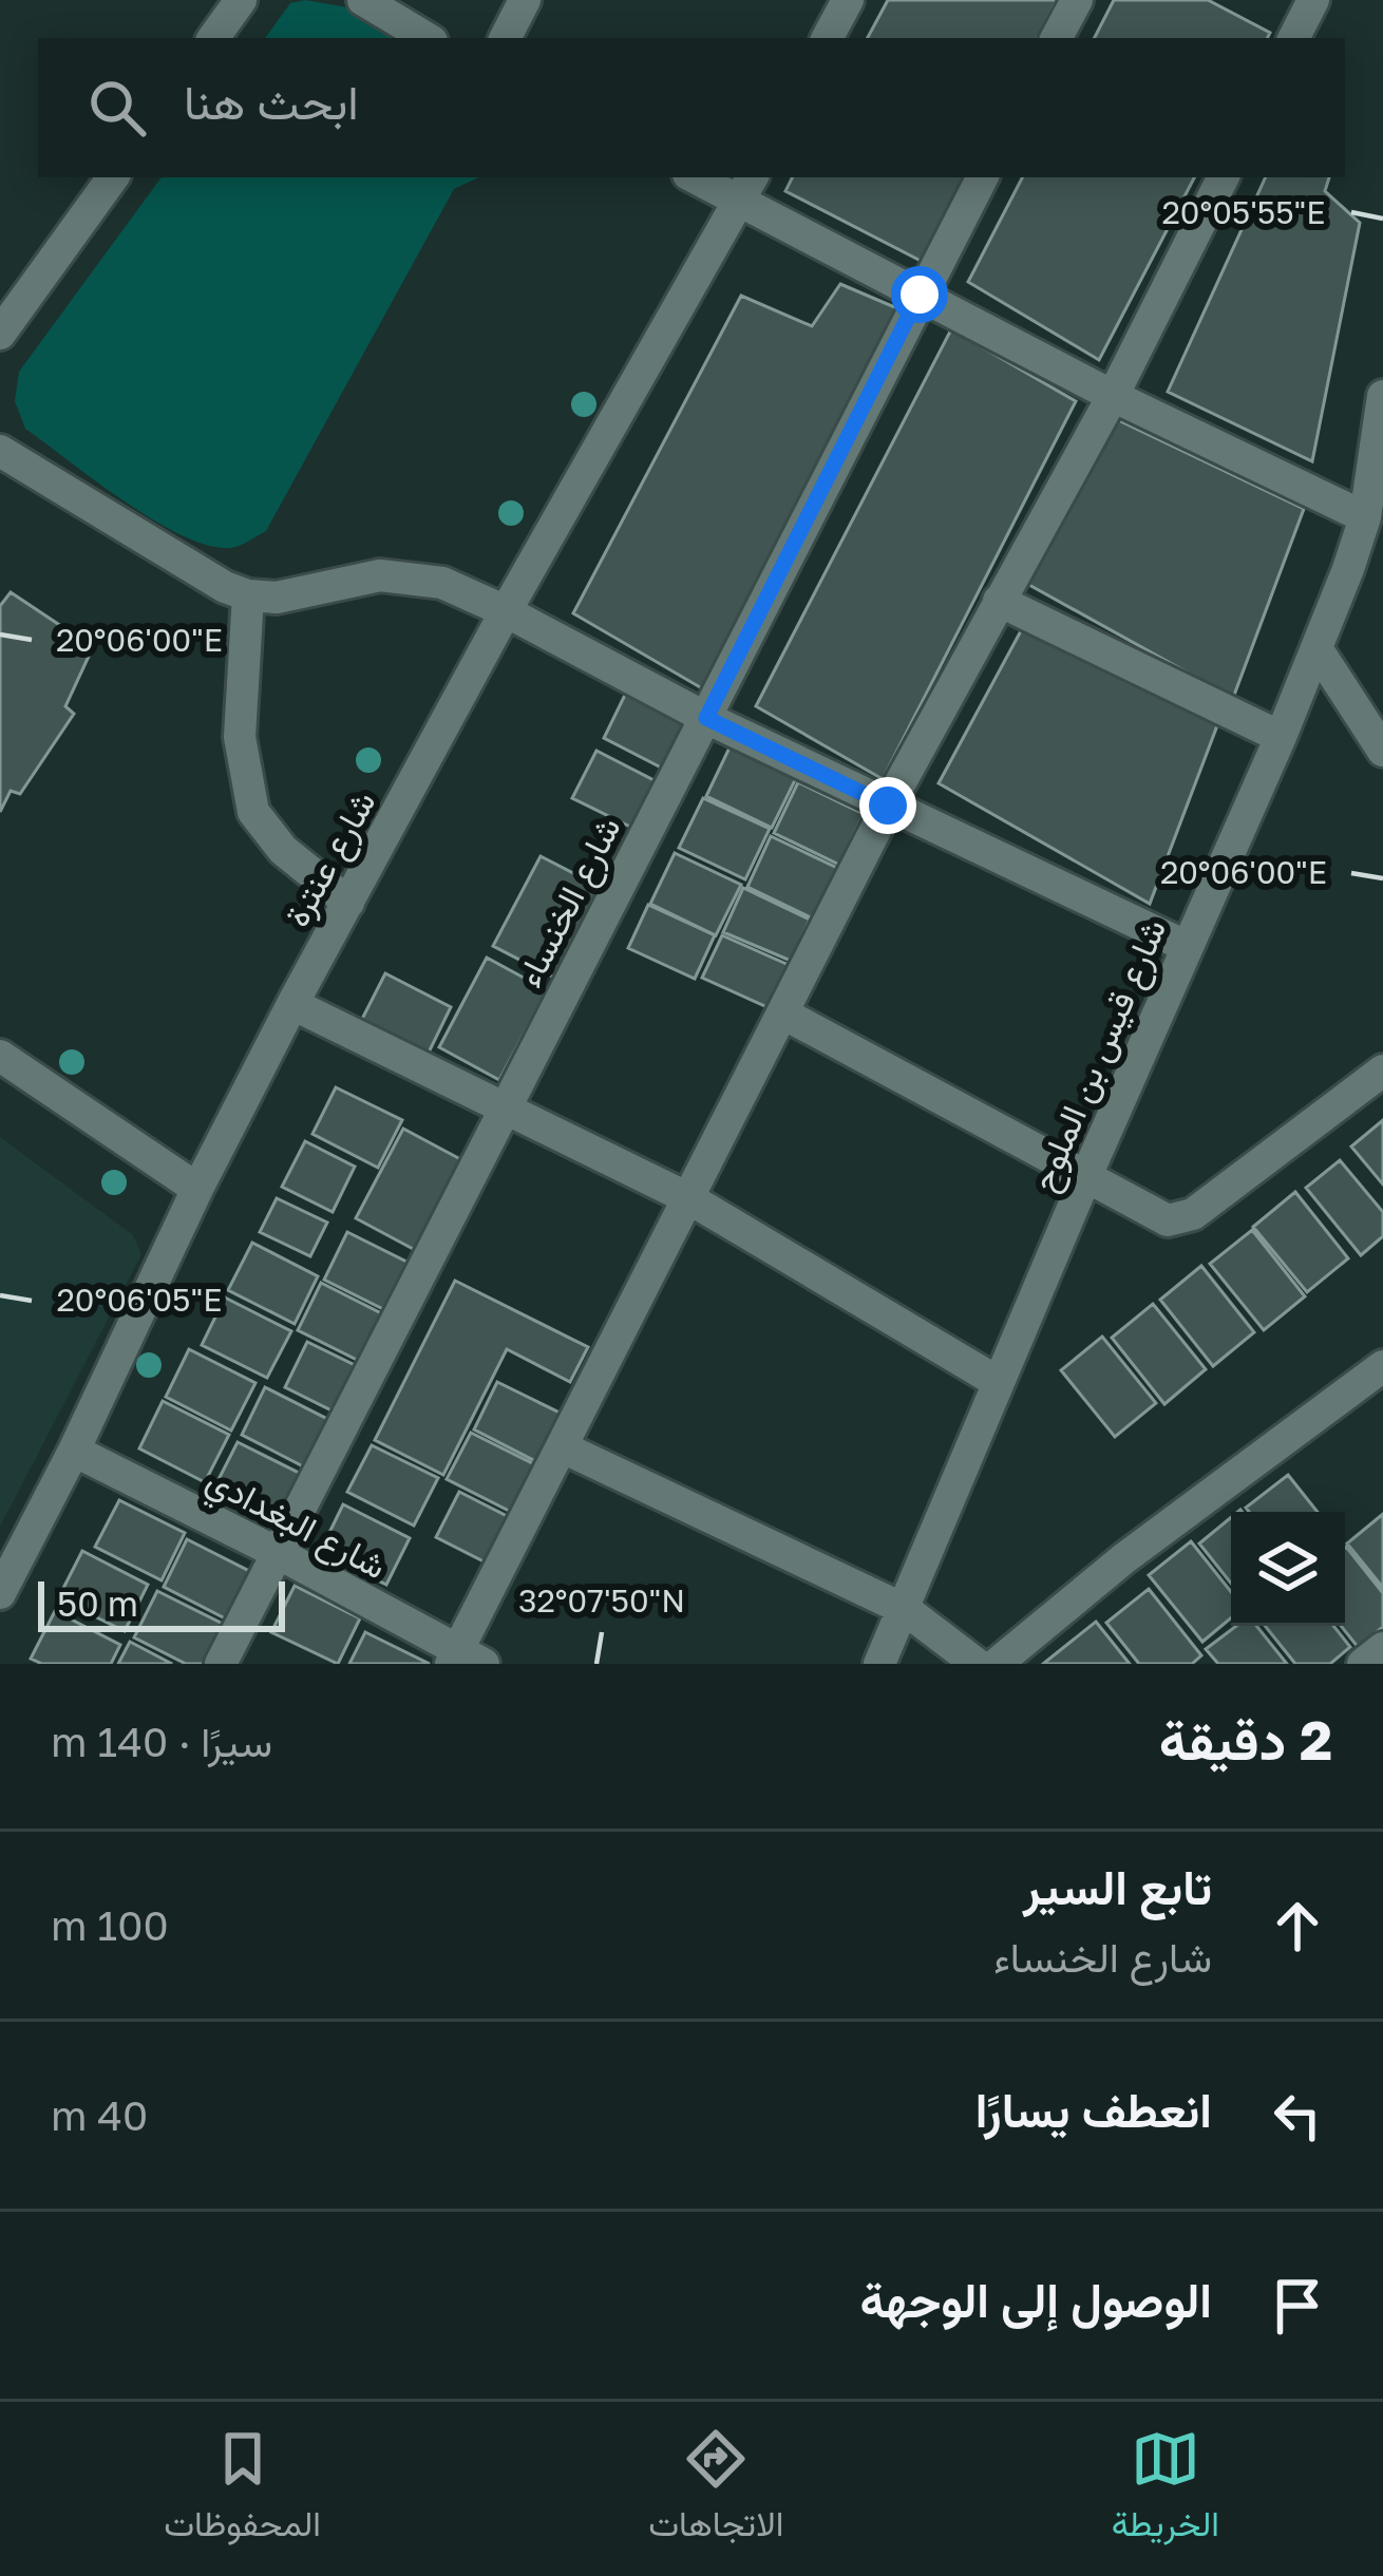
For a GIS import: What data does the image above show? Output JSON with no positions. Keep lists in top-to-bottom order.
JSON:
{
  "streets": {
    "street": [
      "شارع عنترة",
      "شارع الخنساء",
      "شارع قيس بن الملوح",
      "شارع البغدادي"
    ]
  },
  "crossings": [
    ["شارع عنترة", "شارع البغدادي"],
    ["شارع الخنساء", "شارع البغدادي"]
  ],
  "scale_bar": "50 m",
  "page": {
    "search": "ابحث هنا",
    "scale": "50 m",
    "heading": ["2 دقيقة", "سيرًا · 140 m"],
    "list": [
      ["تابع السير", "شارع الخنساء", "100 m"],
      ["انعطف يسارًا", "40 m"],
      "الوصول إلى الوجهة"
    ],
    "nav": ["الخريطة", "الاتجاهات", "المحفوظات"]
  },
  "coordinates": [
    "20°05'55\"E",
    "20°06'00\"E",
    "20°06'05\"E",
    "32°07'50\"N"
  ]
}
